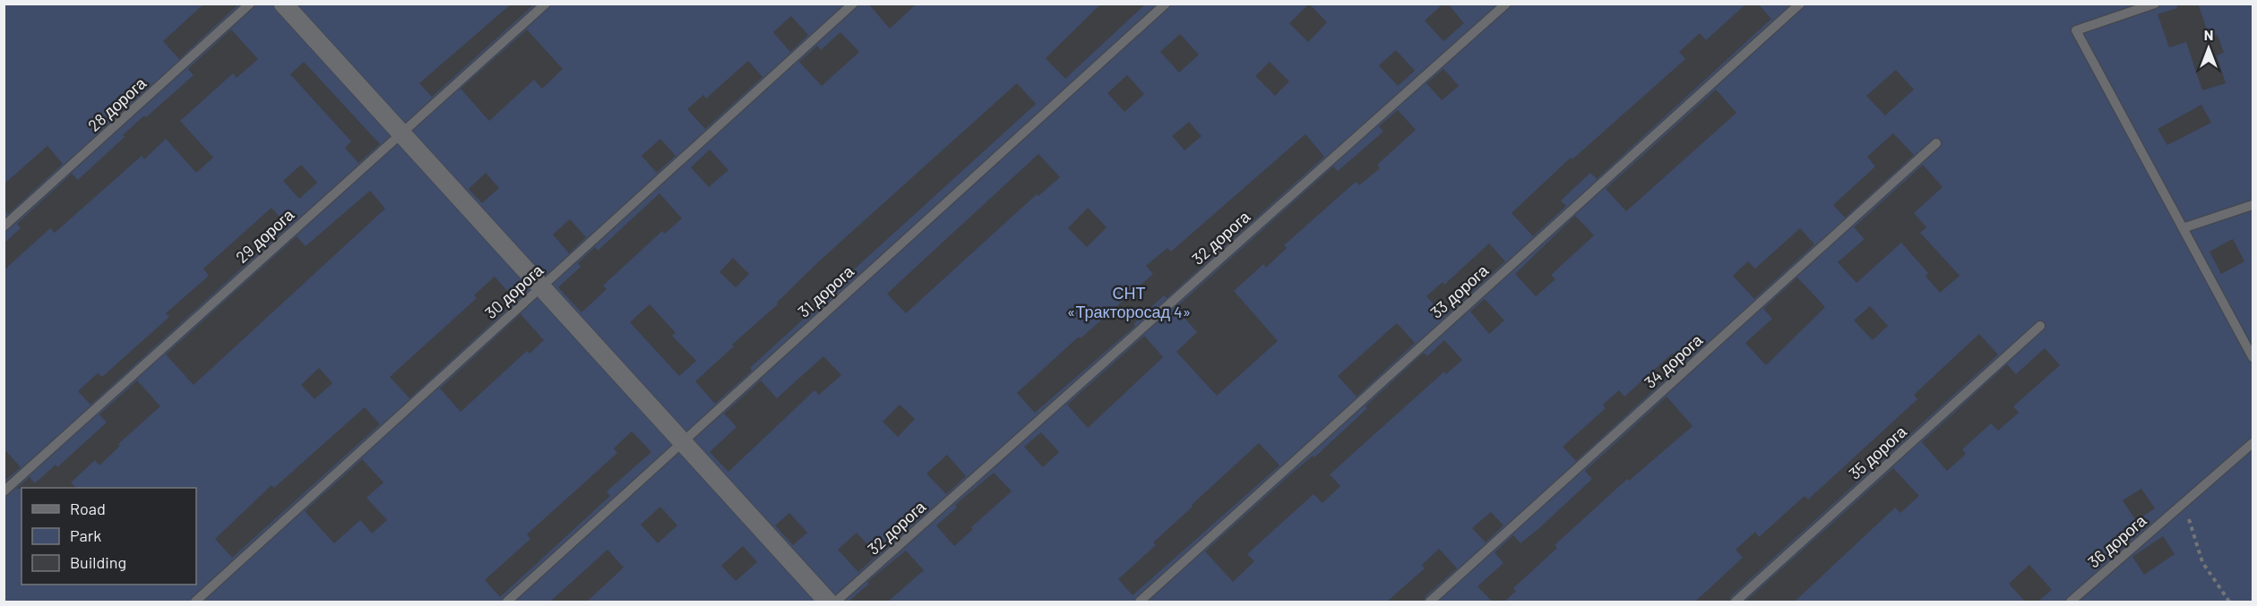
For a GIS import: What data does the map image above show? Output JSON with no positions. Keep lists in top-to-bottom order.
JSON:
{
  "streets": {
    "lane": [
      "28 дорога",
      "29 дорога",
      "32 дорога",
      "30 дорога",
      "31 дорога",
      "33 дорога",
      "34 дорога",
      "35 дорога",
      "36 дорога"
    ]
  },
  "parks": ["СНТ «Тракторосад 4»"],
  "legend": ["Road", "Park", "Building"],
  "north": "top"
}
